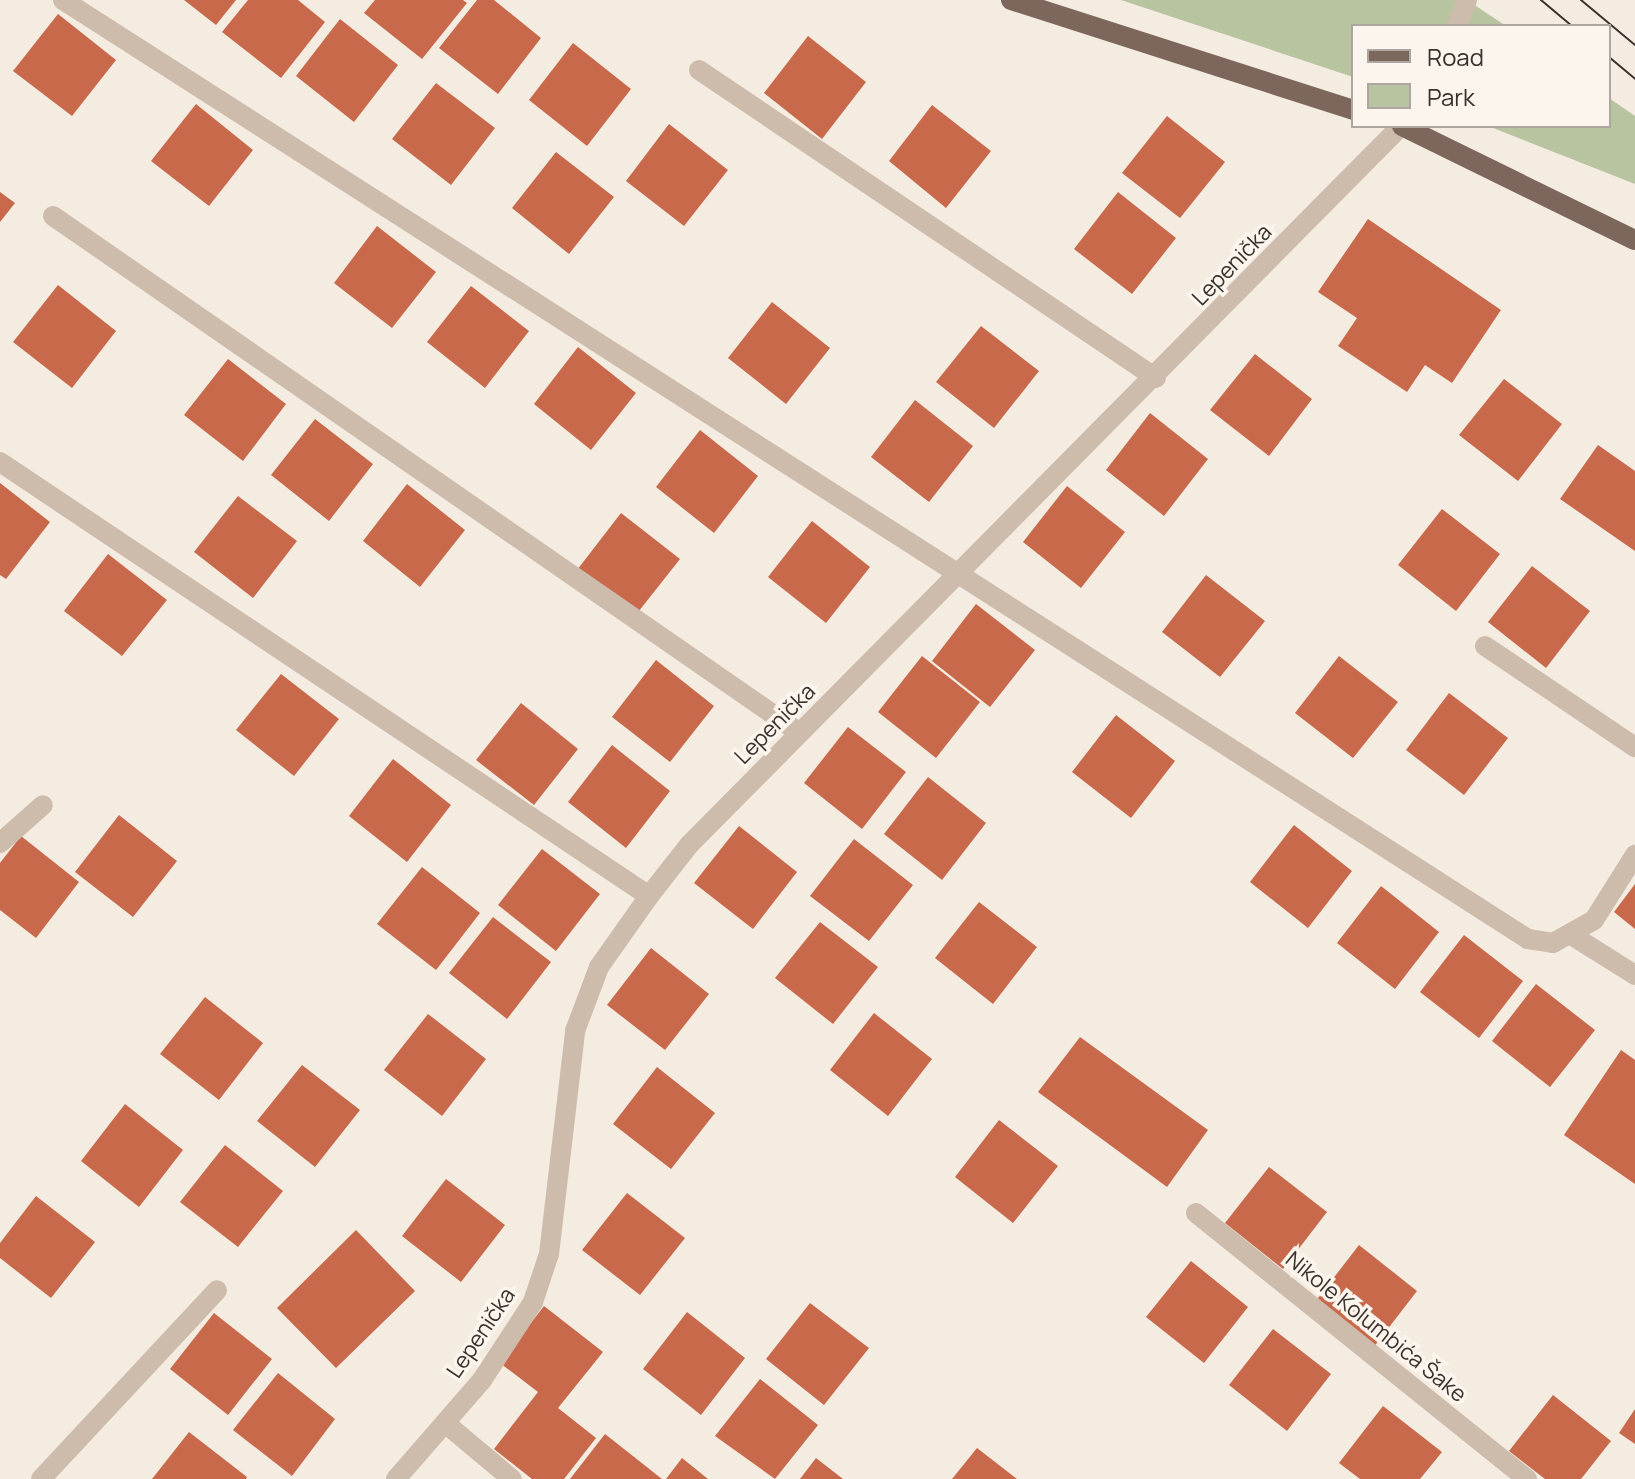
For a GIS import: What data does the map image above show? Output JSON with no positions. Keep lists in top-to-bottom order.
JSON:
{
  "streets": {
    "street": ["Lepenička", "Nikole Kolumbića Šake"]
  },
  "legend": ["Road", "Park"]
}
